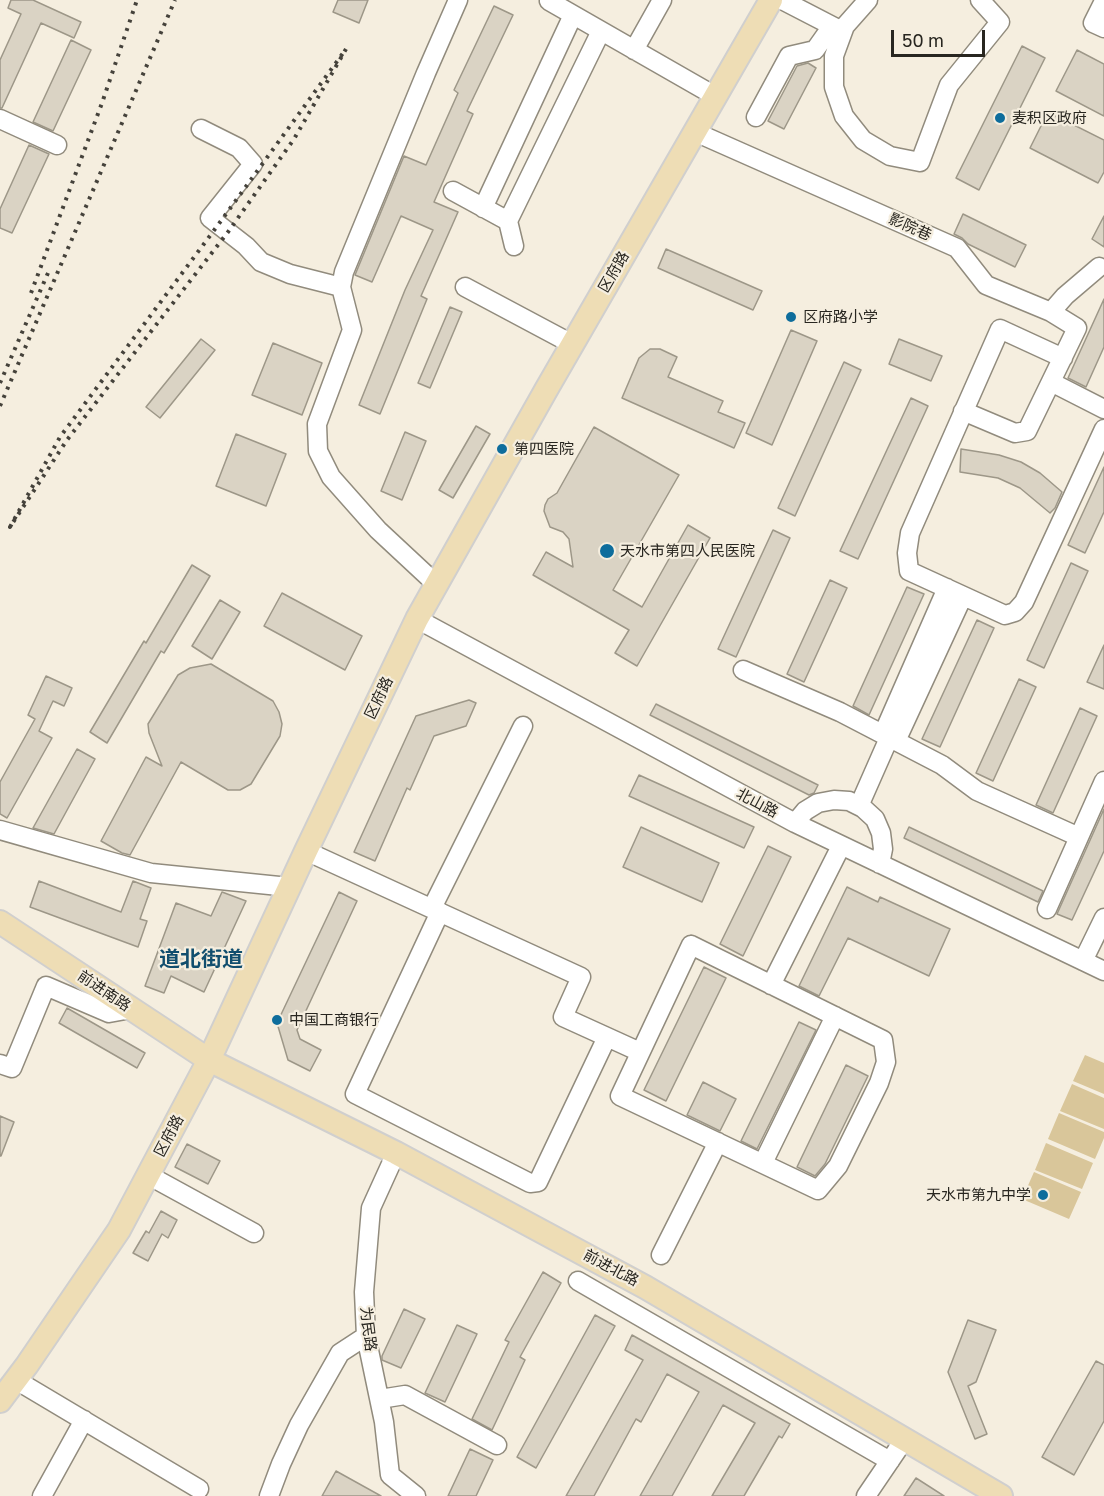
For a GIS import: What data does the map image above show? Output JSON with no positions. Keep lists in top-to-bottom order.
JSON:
{
  "streets": {
    "main road": ["区府路", "前进南路", "前进北路"],
    "street": ["影院巷", "北山路", "为民路"]
  },
  "crossings": [
    ["影院巷", "区府路"],
    ["区府路", "北山路"],
    ["区府路", "前进南路"],
    ["区府路", "前进北路"],
    ["前进南路", "前进北路"],
    ["前进北路", "为民路"]
  ],
  "districts": ["道北街道"],
  "places": [
    "麦积区政府",
    "区府路小学",
    "第四医院",
    "天水市第四人民医院",
    "中国工商银行",
    "天水市第九中学"
  ],
  "scale_bar": "50 m"
}
